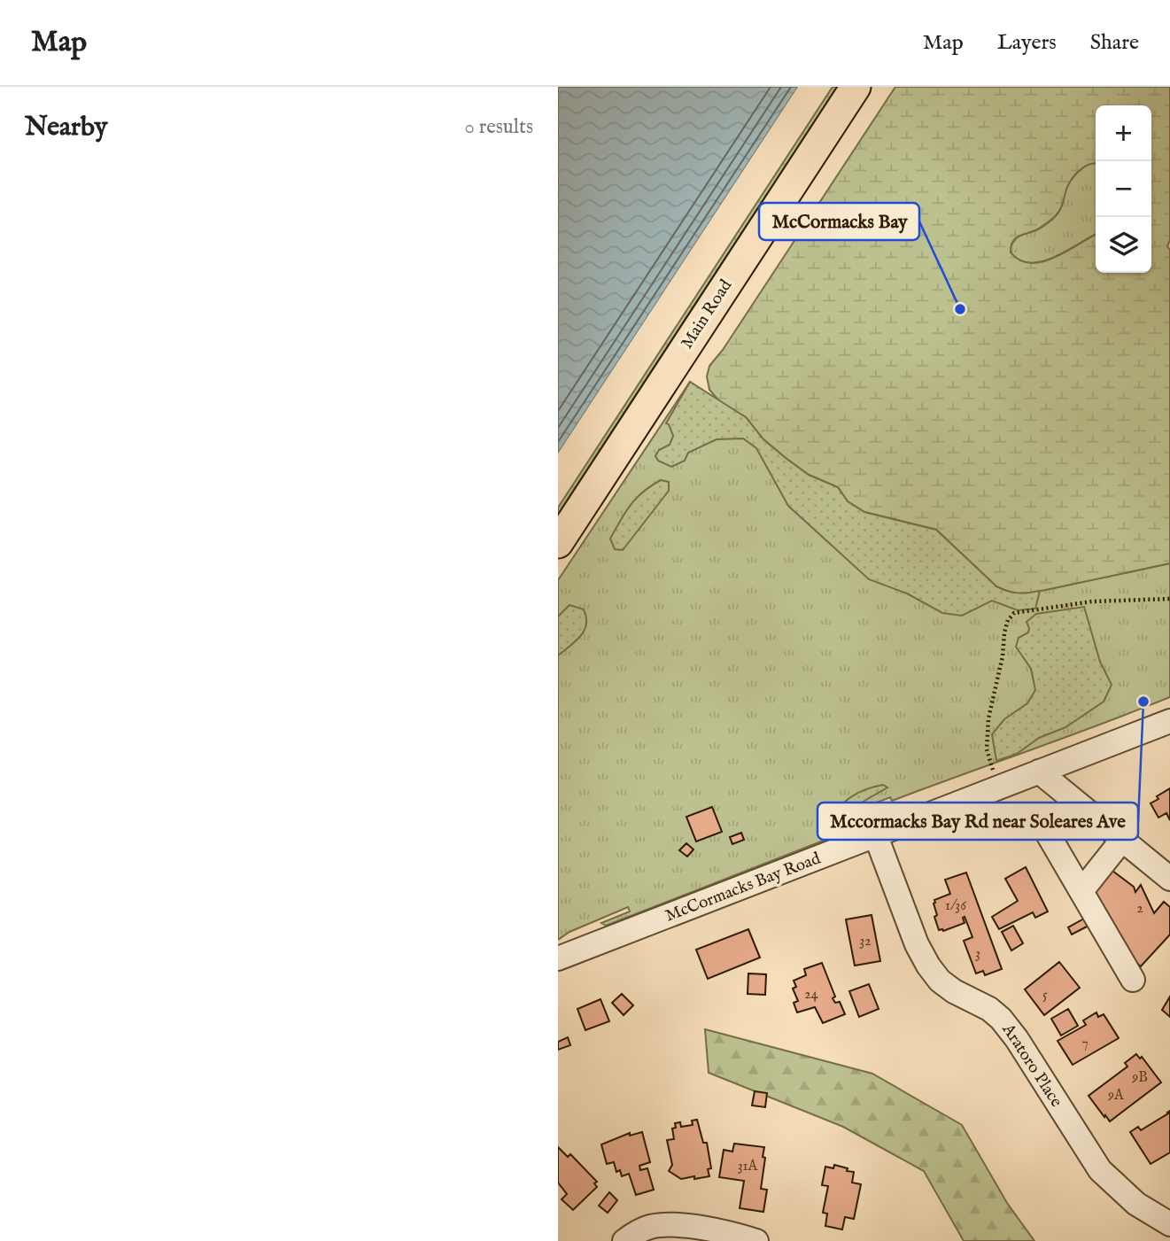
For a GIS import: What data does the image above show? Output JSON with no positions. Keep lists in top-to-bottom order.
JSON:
{
  "streets": {
    "main road": ["Main Road"],
    "street": ["McCormacks Bay Road", "Aratoro Place"]
  },
  "crossings": [
    ["McCormacks Bay Road", "Aratoro Place"]
  ],
  "places": ["McCormacks Bay", "Mccormacks Bay Rd near Soleares Ave"],
  "house_numbers": [
    "1/36",
    "2",
    "32",
    "3",
    "24",
    "5",
    "7",
    "9B",
    "9A",
    "31A"
  ],
  "page": {
    "header": "Map",
    "nav": ["Map", "Layers", "Share"],
    "heading": ["Nearby", "0 results"],
    "map_buttons": ["+", "−"]
  }
}
